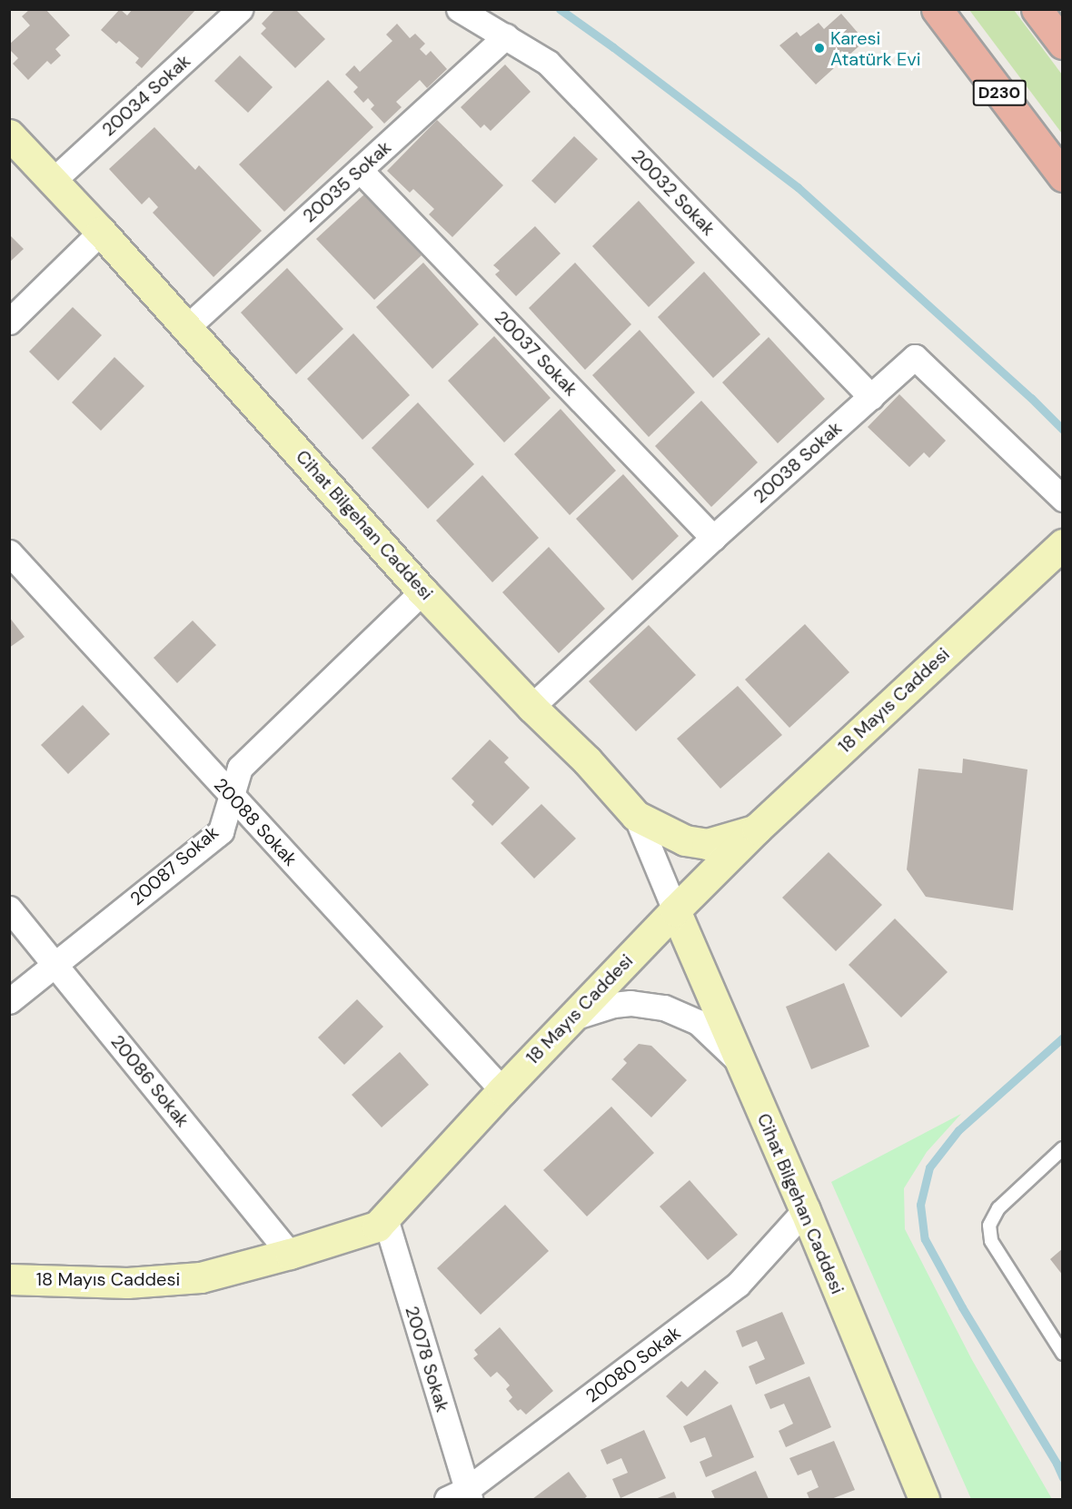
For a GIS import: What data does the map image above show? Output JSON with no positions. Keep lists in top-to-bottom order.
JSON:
{
  "streets": {
    "highway": ["D230"],
    "main road": ["Cihat Bilgehan Caddesi", "18 Mayıs Caddesi"],
    "street": [
      "20034 Sokak",
      "20035 Sokak",
      "20032 Sokak",
      "20037 Sokak",
      "20038 Sokak",
      "20088 Sokak",
      "20087 Sokak",
      "20086 Sokak",
      "20078 Sokak",
      "20080 Sokak"
    ]
  },
  "crossings": [
    ["20034 Sokak", "Cihat Bilgehan Caddesi"],
    ["20035 Sokak", "20032 Sokak"],
    ["20035 Sokak", "20037 Sokak"],
    ["20035 Sokak", "Cihat Bilgehan Caddesi"],
    ["20032 Sokak", "20038 Sokak"],
    ["20037 Sokak", "20038 Sokak"],
    ["20038 Sokak", "Cihat Bilgehan Caddesi"],
    ["Cihat Bilgehan Caddesi", "18 Mayıs Caddesi"],
    ["Cihat Bilgehan Caddesi", "20087 Sokak"],
    ["Cihat Bilgehan Caddesi", "20080 Sokak"],
    ["18 Mayıs Caddesi", "20088 Sokak"],
    ["18 Mayıs Caddesi", "20086 Sokak"],
    ["18 Mayıs Caddesi", "20078 Sokak"],
    ["20088 Sokak", "20087 Sokak"],
    ["20087 Sokak", "20086 Sokak"],
    ["20078 Sokak", "20080 Sokak"]
  ],
  "places": ["Karesi Atatürk Evi"]
}
